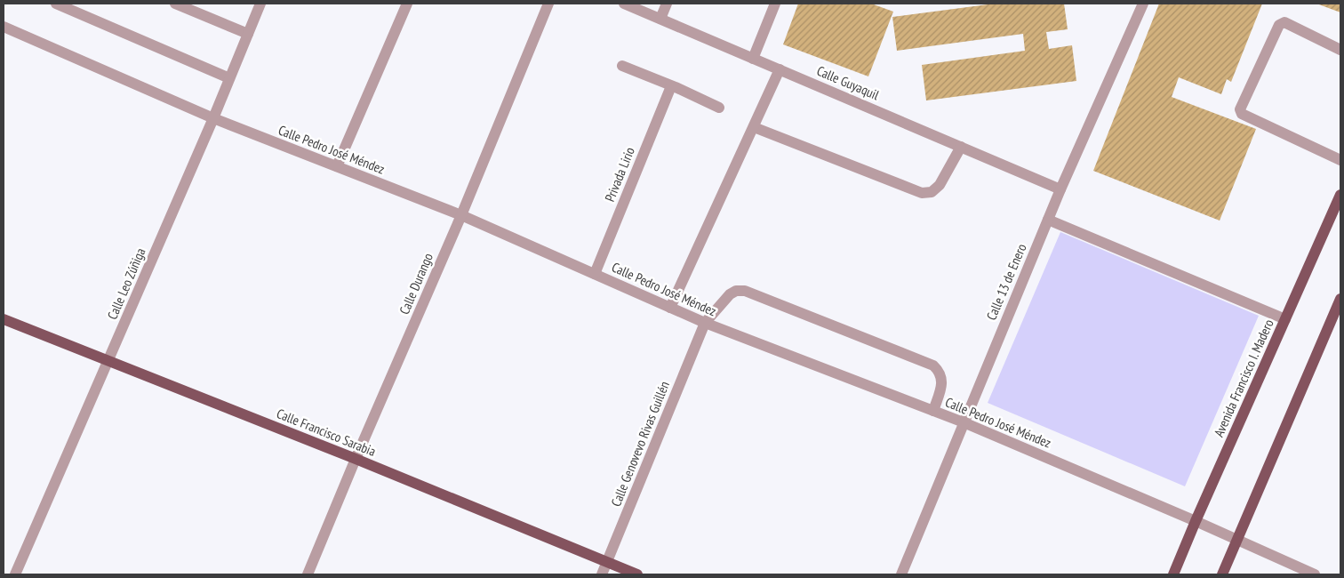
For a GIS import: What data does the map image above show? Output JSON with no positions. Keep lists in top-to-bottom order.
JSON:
{
  "streets": {
    "main road": ["Avenida Francisco I. Madero", "Calle Francisco Sarabia"],
    "street": [
      "Calle Guyaquil",
      "Calle Pedro José Méndez",
      "Privada Lirio",
      "Calle 13 de Enero",
      "Calle Leo Zúñiga",
      "Calle Durango",
      "Calle Genovevo Rivas Guillén"
    ]
  },
  "crossings": [
    ["Calle Guyaquil", "Calle 13 de Enero"],
    ["Calle Pedro José Méndez", "Privada Lirio"],
    ["Calle Pedro José Méndez", "Calle 13 de Enero"],
    ["Calle Pedro José Méndez", "Calle Leo Zúñiga"],
    ["Calle Pedro José Méndez", "Calle Durango"],
    ["Calle Pedro José Méndez", "Avenida Francisco I. Madero"],
    ["Calle Pedro José Méndez", "Calle Genovevo Rivas Guillén"],
    ["Calle Leo Zúñiga", "Calle Francisco Sarabia"],
    ["Calle Durango", "Calle Francisco Sarabia"],
    ["Calle Francisco Sarabia", "Calle Genovevo Rivas Guillén"]
  ]
}
